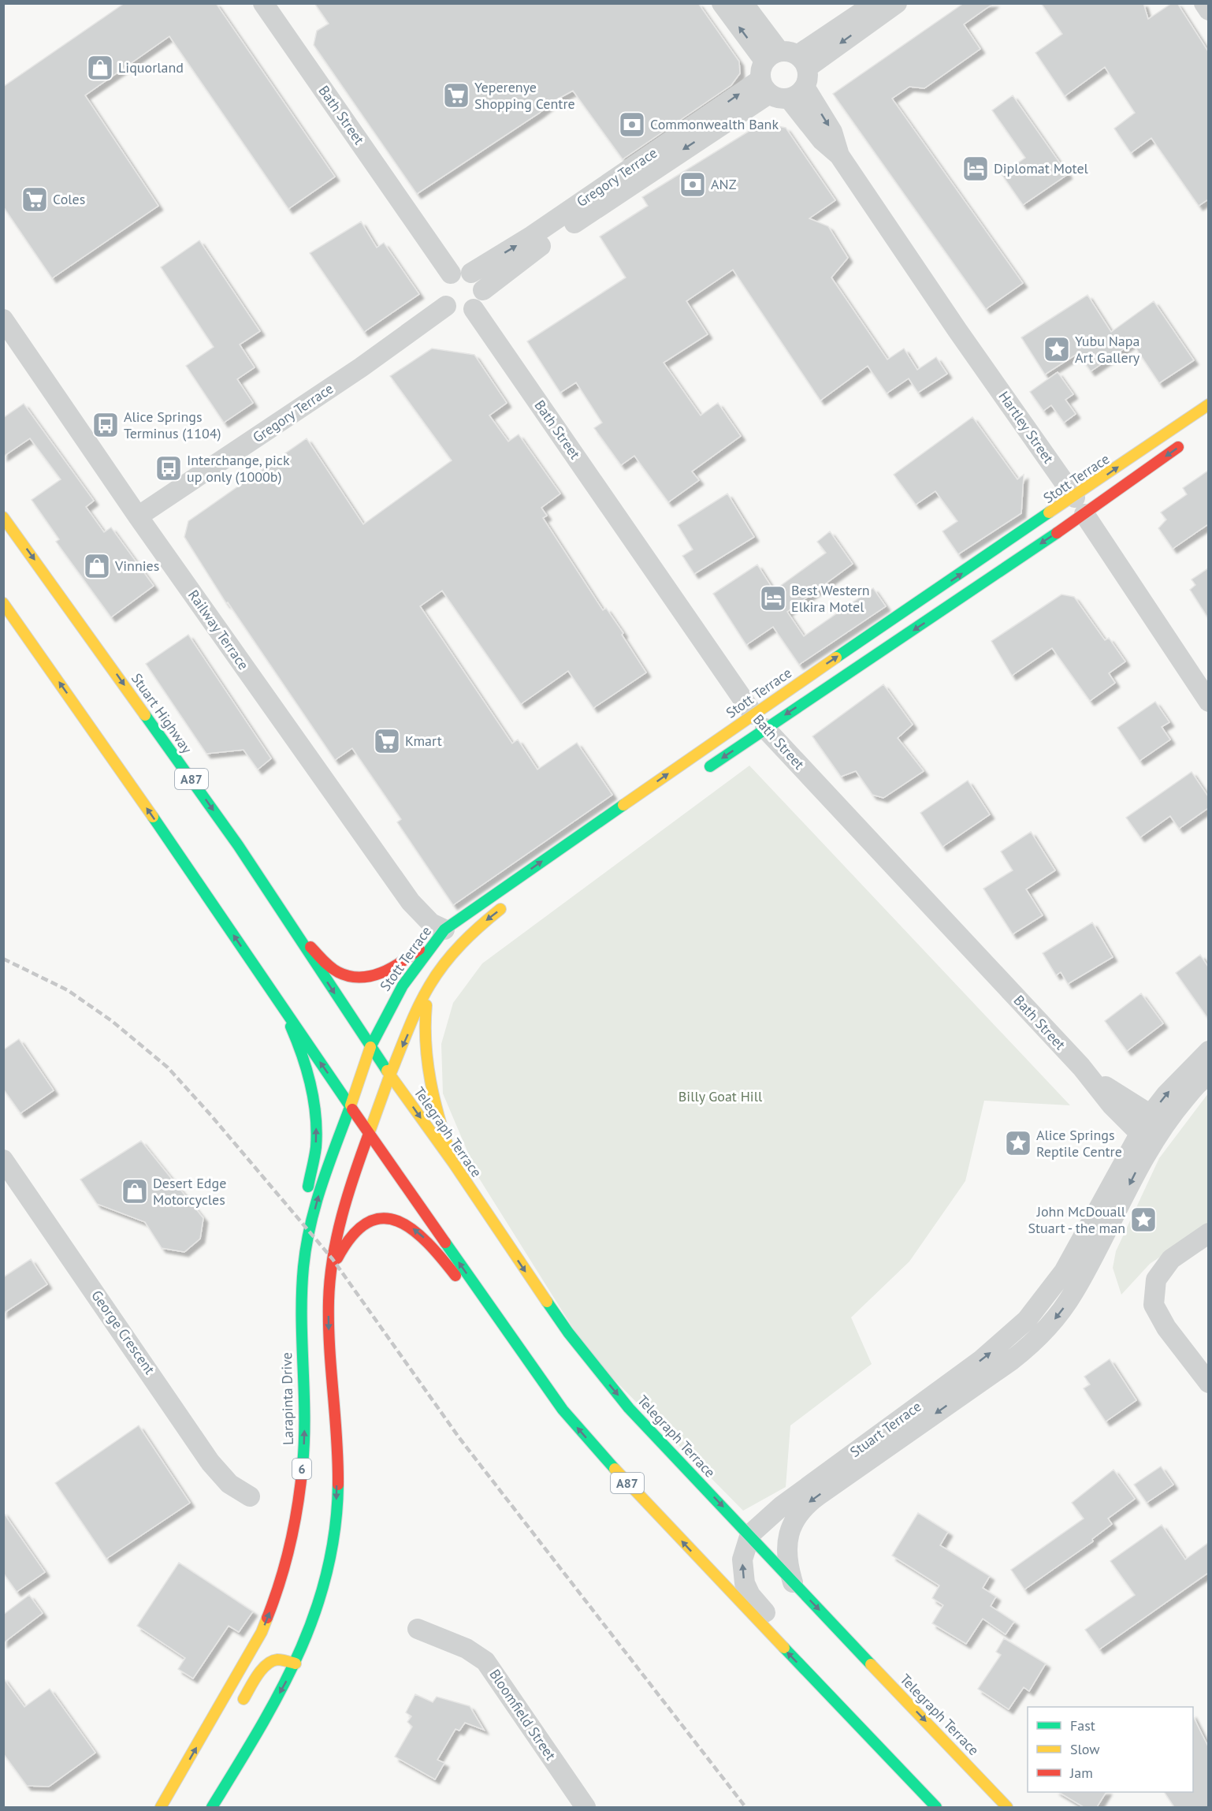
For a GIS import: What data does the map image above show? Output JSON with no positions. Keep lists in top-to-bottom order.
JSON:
{
  "streets": {
    "main road": [
      "Stott Terrace",
      "Stuart Highway",
      "A87",
      "Telegraph Terrace",
      "Larapinta Drive",
      "6"
    ],
    "street": [
      "Bath Street",
      "Gregory Terrace",
      "Hartley Street",
      "Railway Terrace",
      "George Crescent",
      "Stuart Terrace",
      "Bloomfield Street"
    ]
  },
  "crossings": [
    ["Bath Street", "Gregory Terrace"],
    ["Bath Street", "Stott Terrace"],
    ["Bath Street", "Stuart Terrace"],
    ["Gregory Terrace", "Hartley Street"],
    ["Gregory Terrace", "Railway Terrace"],
    ["Hartley Street", "Stott Terrace"],
    ["Stott Terrace", "Railway Terrace"],
    ["Stott Terrace", "Stuart Highway"],
    ["Stott Terrace", "Telegraph Terrace"],
    ["Stott Terrace", "6"],
    ["Stuart Highway", "Telegraph Terrace"],
    ["Stuart Highway", "6"],
    ["A87", "Larapinta Drive"],
    ["A87", "6"],
    ["Telegraph Terrace", "Stuart Terrace"],
    ["Telegraph Terrace", "6"],
    ["Larapinta Drive", "6"]
  ],
  "parks": ["Billy Goat Hill"],
  "places": {
    "shop": ["Liquorland", "Vinnies", "Desert Edge Motorcycles"],
    "supermarket": ["Yeperenye Shopping Centre", "Coles", "Kmart"],
    "bank": ["Commonwealth Bank", "ANZ"],
    "hotel": ["Diplomat Motel", "Best Western Elkira Motel"],
    "place": ["Yubu Napa Art Gallery", "Alice Springs Reptile Centre", "John McDouall Stuart - the man"],
    "bus stop": ["Alice Springs Terminus (1104)", "Interchange, pick up only (1000b)"]
  },
  "legend": ["Fast", "Slow", "Jam"]
}
